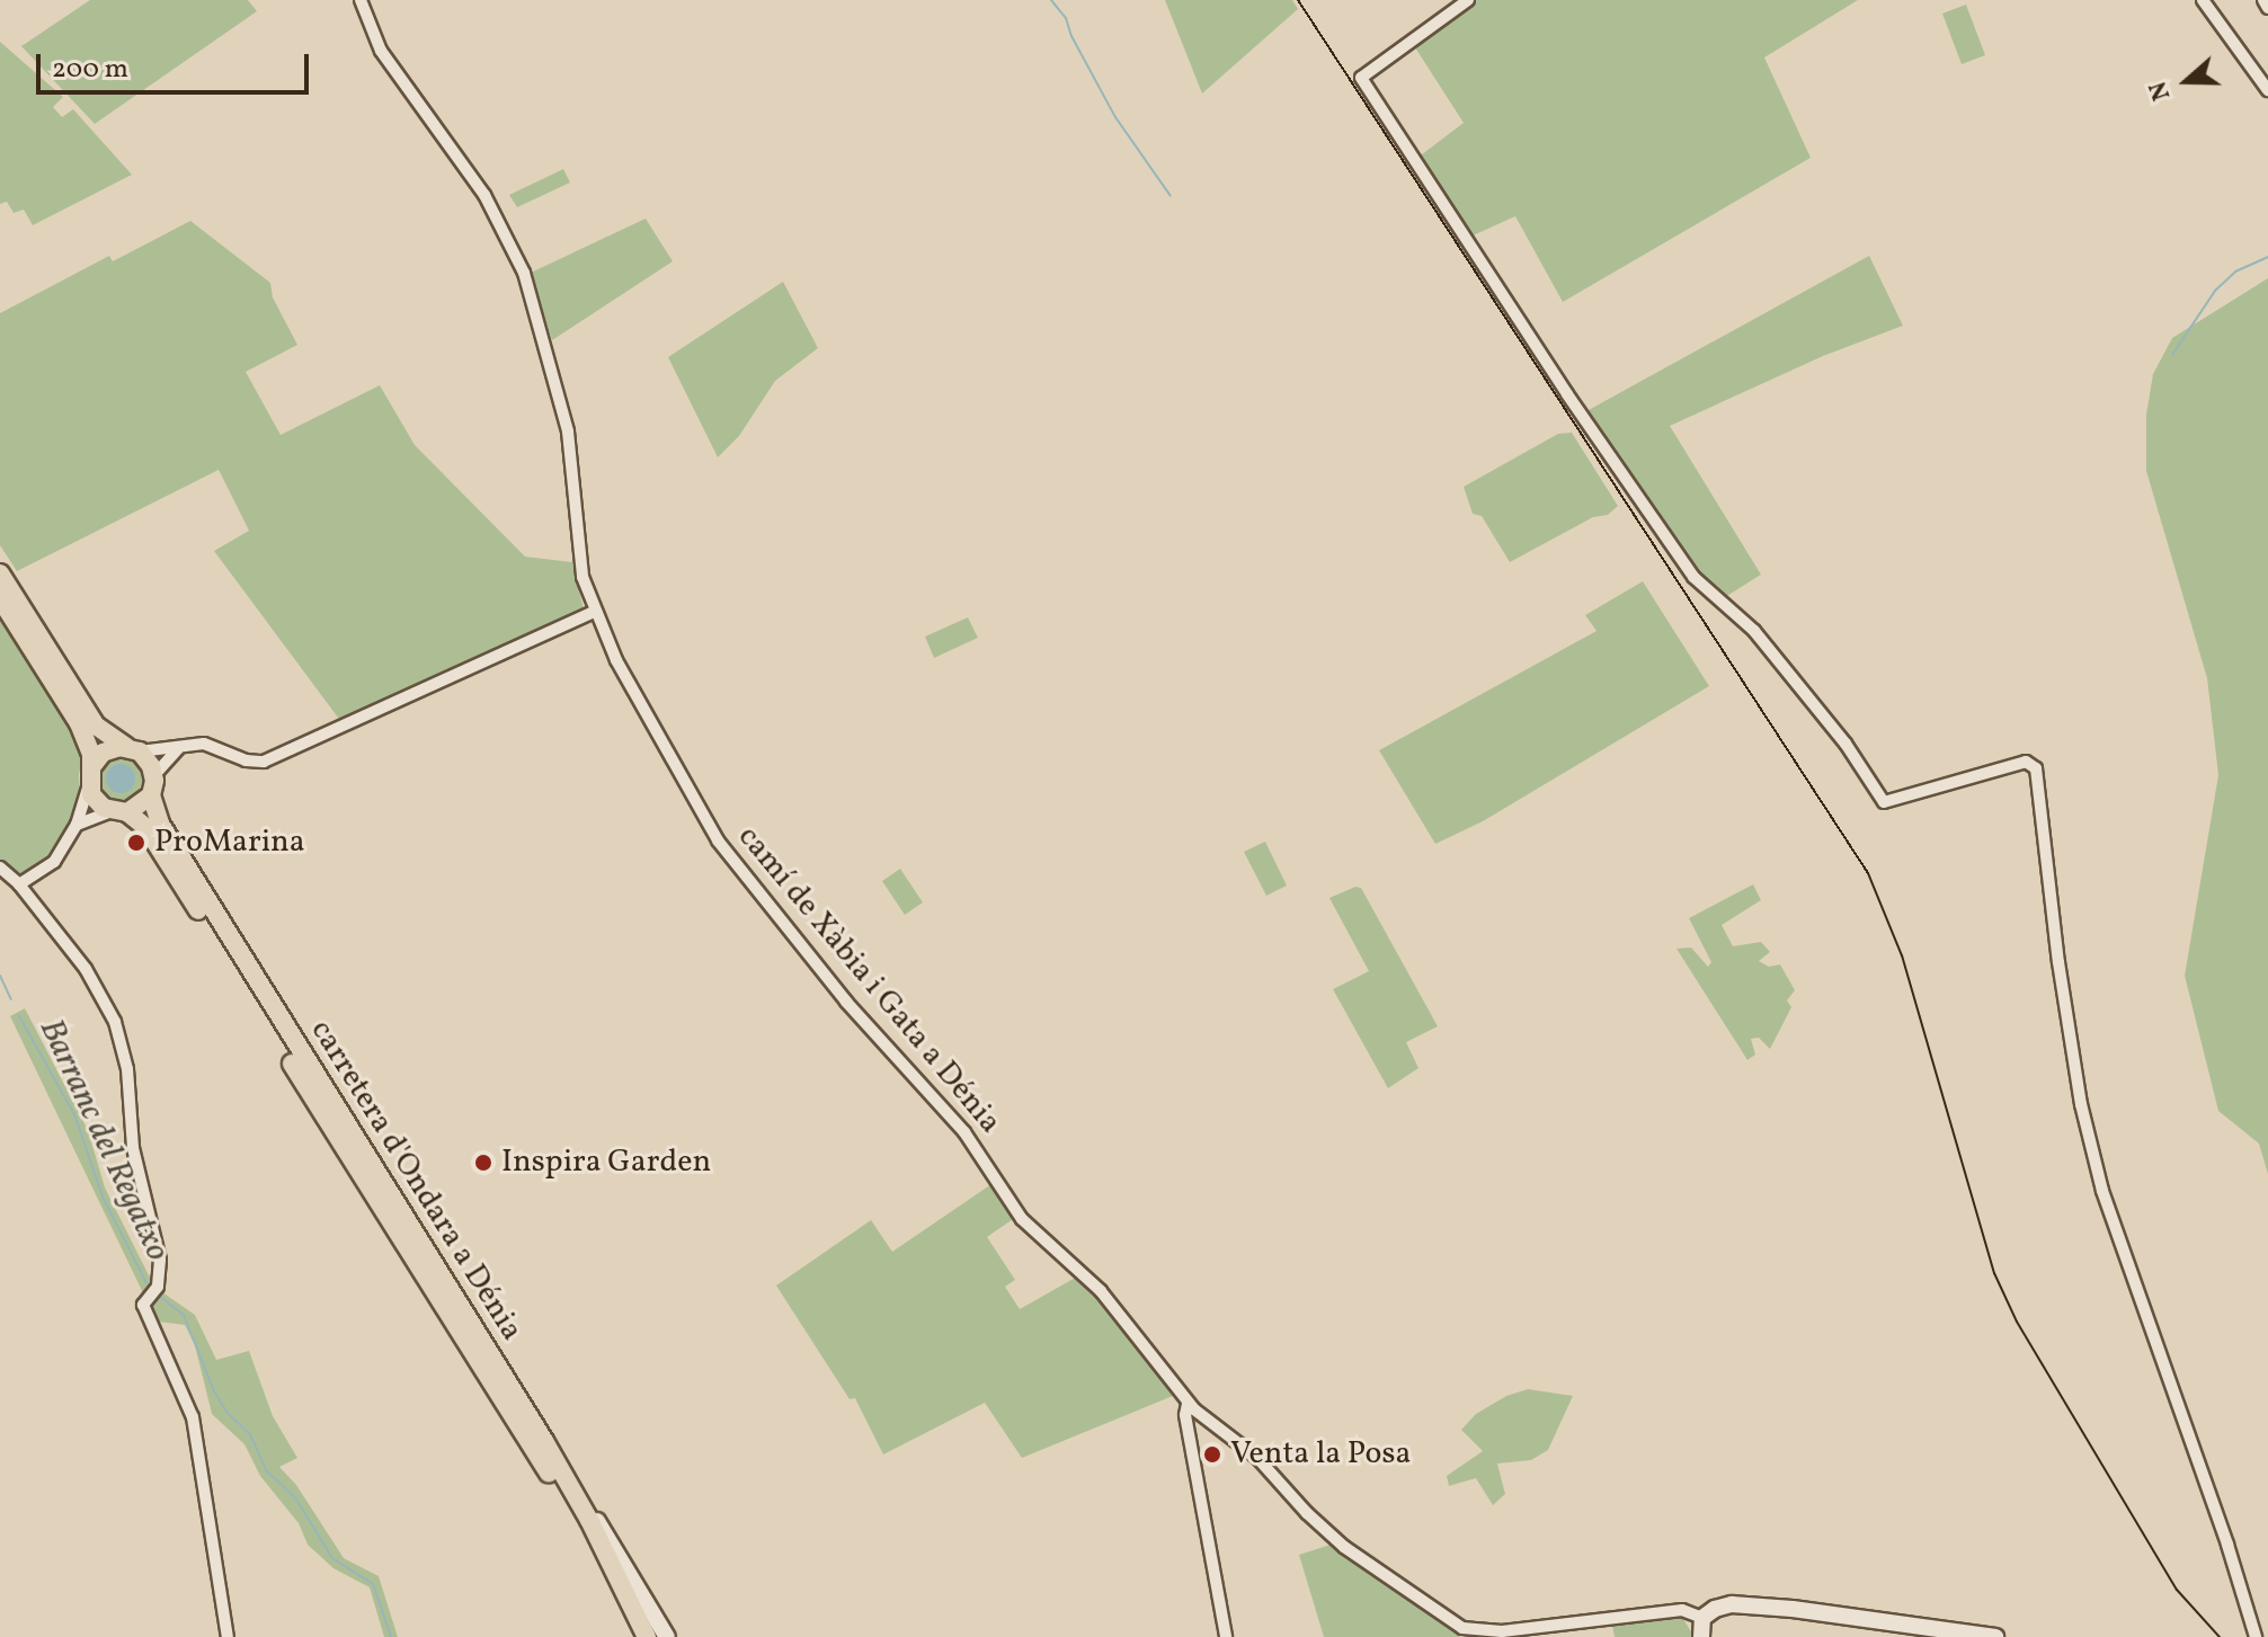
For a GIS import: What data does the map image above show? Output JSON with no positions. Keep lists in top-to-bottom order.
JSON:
{
  "streets": {
    "main road": ["carretera d'Ondara a Dénia"],
    "street": ["camí de Xàbia i Gata a Dénia"]
  },
  "water": ["Barranc del Regatxo"],
  "places": ["ProMarina", "Inspira Garden", "Venta la Posa"],
  "scale_bar": "200 m",
  "north": "left"
}
